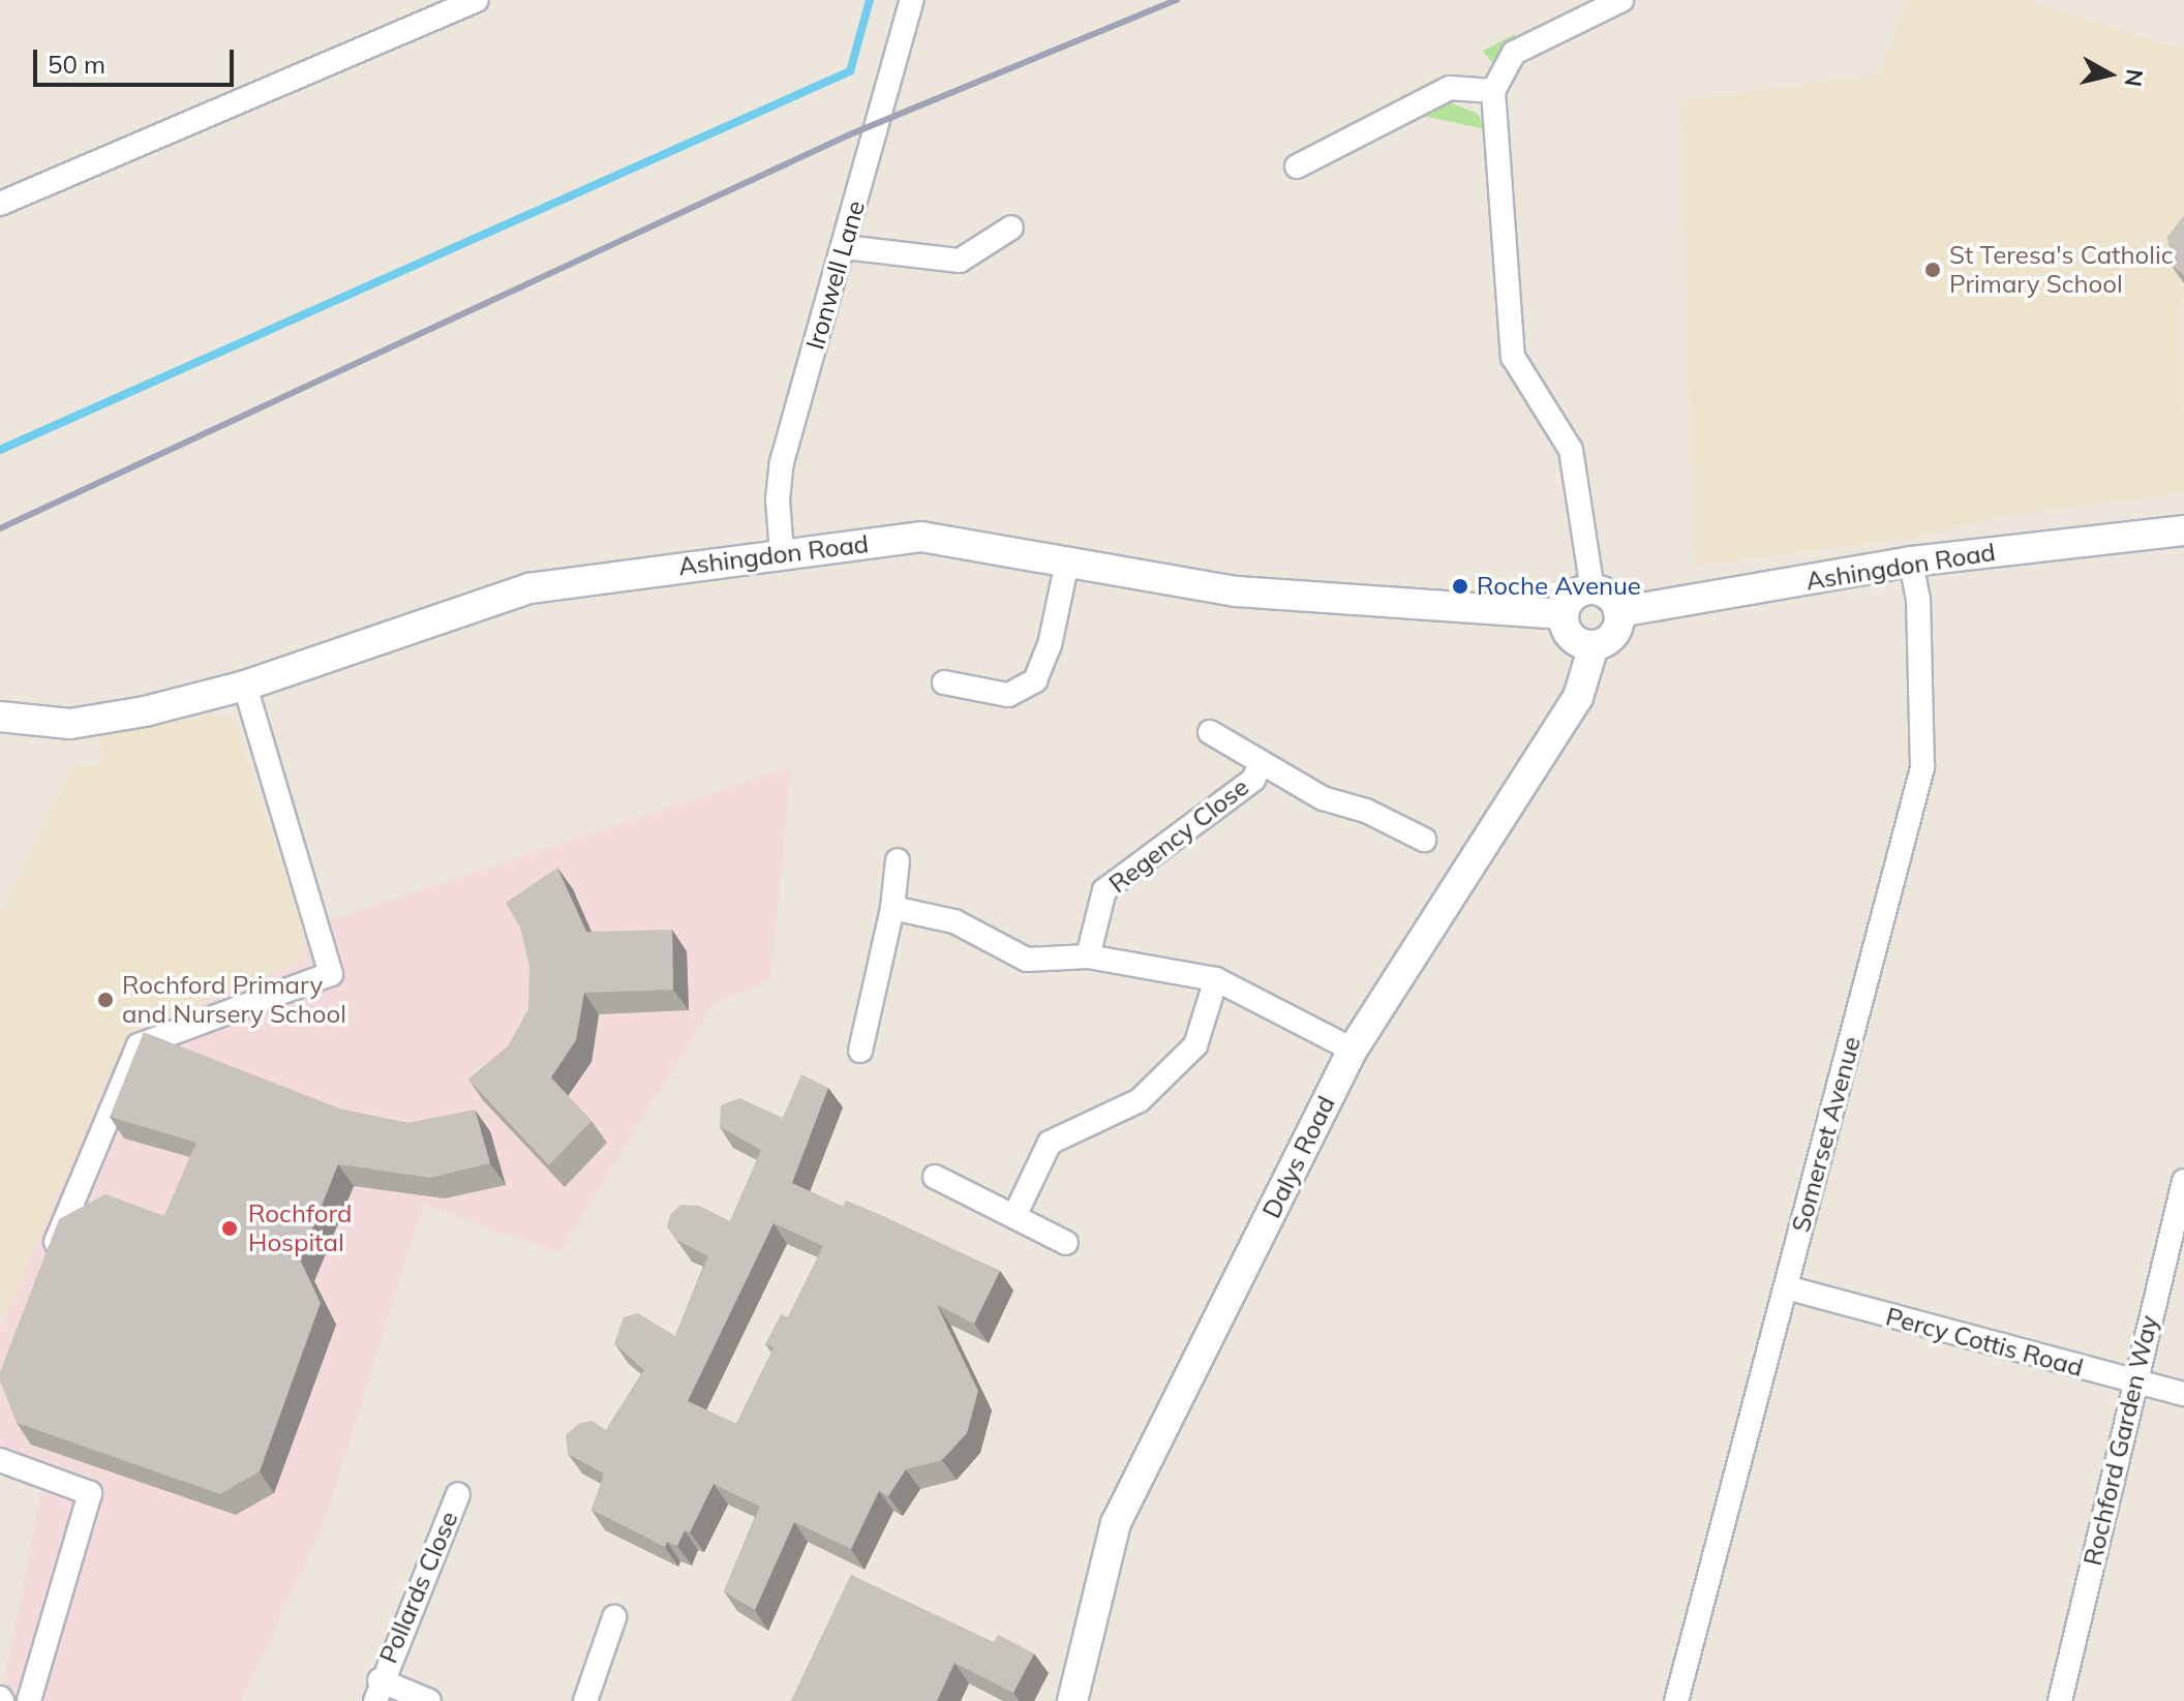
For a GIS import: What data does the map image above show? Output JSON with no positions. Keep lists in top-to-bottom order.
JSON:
{
  "streets": {
    "street": [
      "Ironwell Lane",
      "Ashingdon Road",
      "Regency Close",
      "Somerset Avenue",
      "Dalys Road",
      "Percy Cottis Road",
      "Rochford Garden Way",
      "Pollards Close"
    ]
  },
  "crossings": [
    ["Ironwell Lane", "Ashingdon Road"],
    ["Ashingdon Road", "Somerset Avenue"],
    ["Ashingdon Road", "Dalys Road"],
    ["Somerset Avenue", "Percy Cottis Road"],
    ["Percy Cottis Road", "Rochford Garden Way"]
  ],
  "places": [
    "St Teresa's Catholic Primary School",
    "Roche Avenue",
    "Rochford Primary and Nursery School",
    "Rochford Hospital"
  ],
  "scale_bar": "50 m",
  "north": "right"
}
